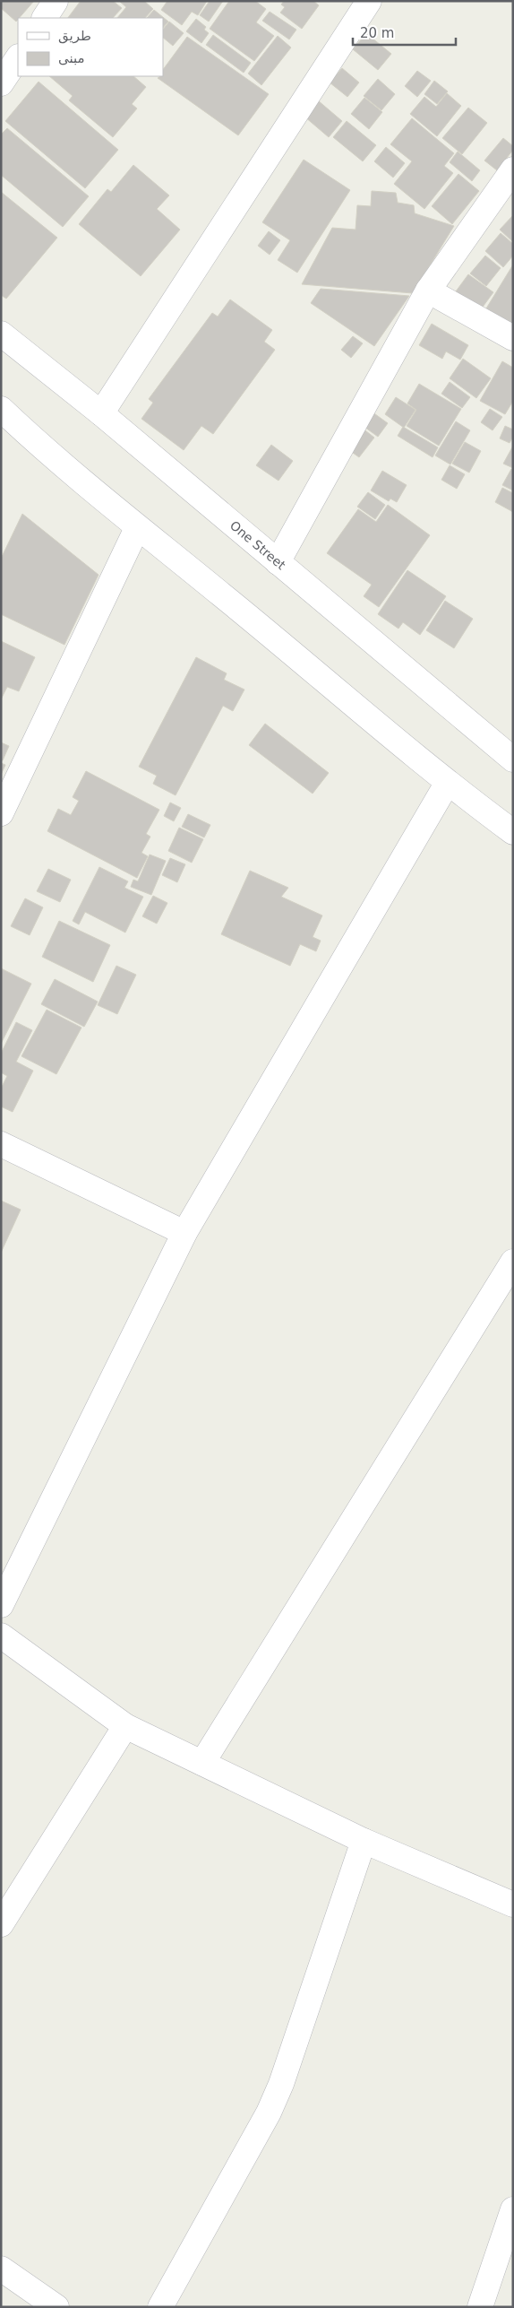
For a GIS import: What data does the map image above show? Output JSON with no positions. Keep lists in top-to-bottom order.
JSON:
{
  "streets": {
    "street": ["One Street"]
  },
  "legend": ["طريق", "مبنى"],
  "scale_bar": "20 m"
}
